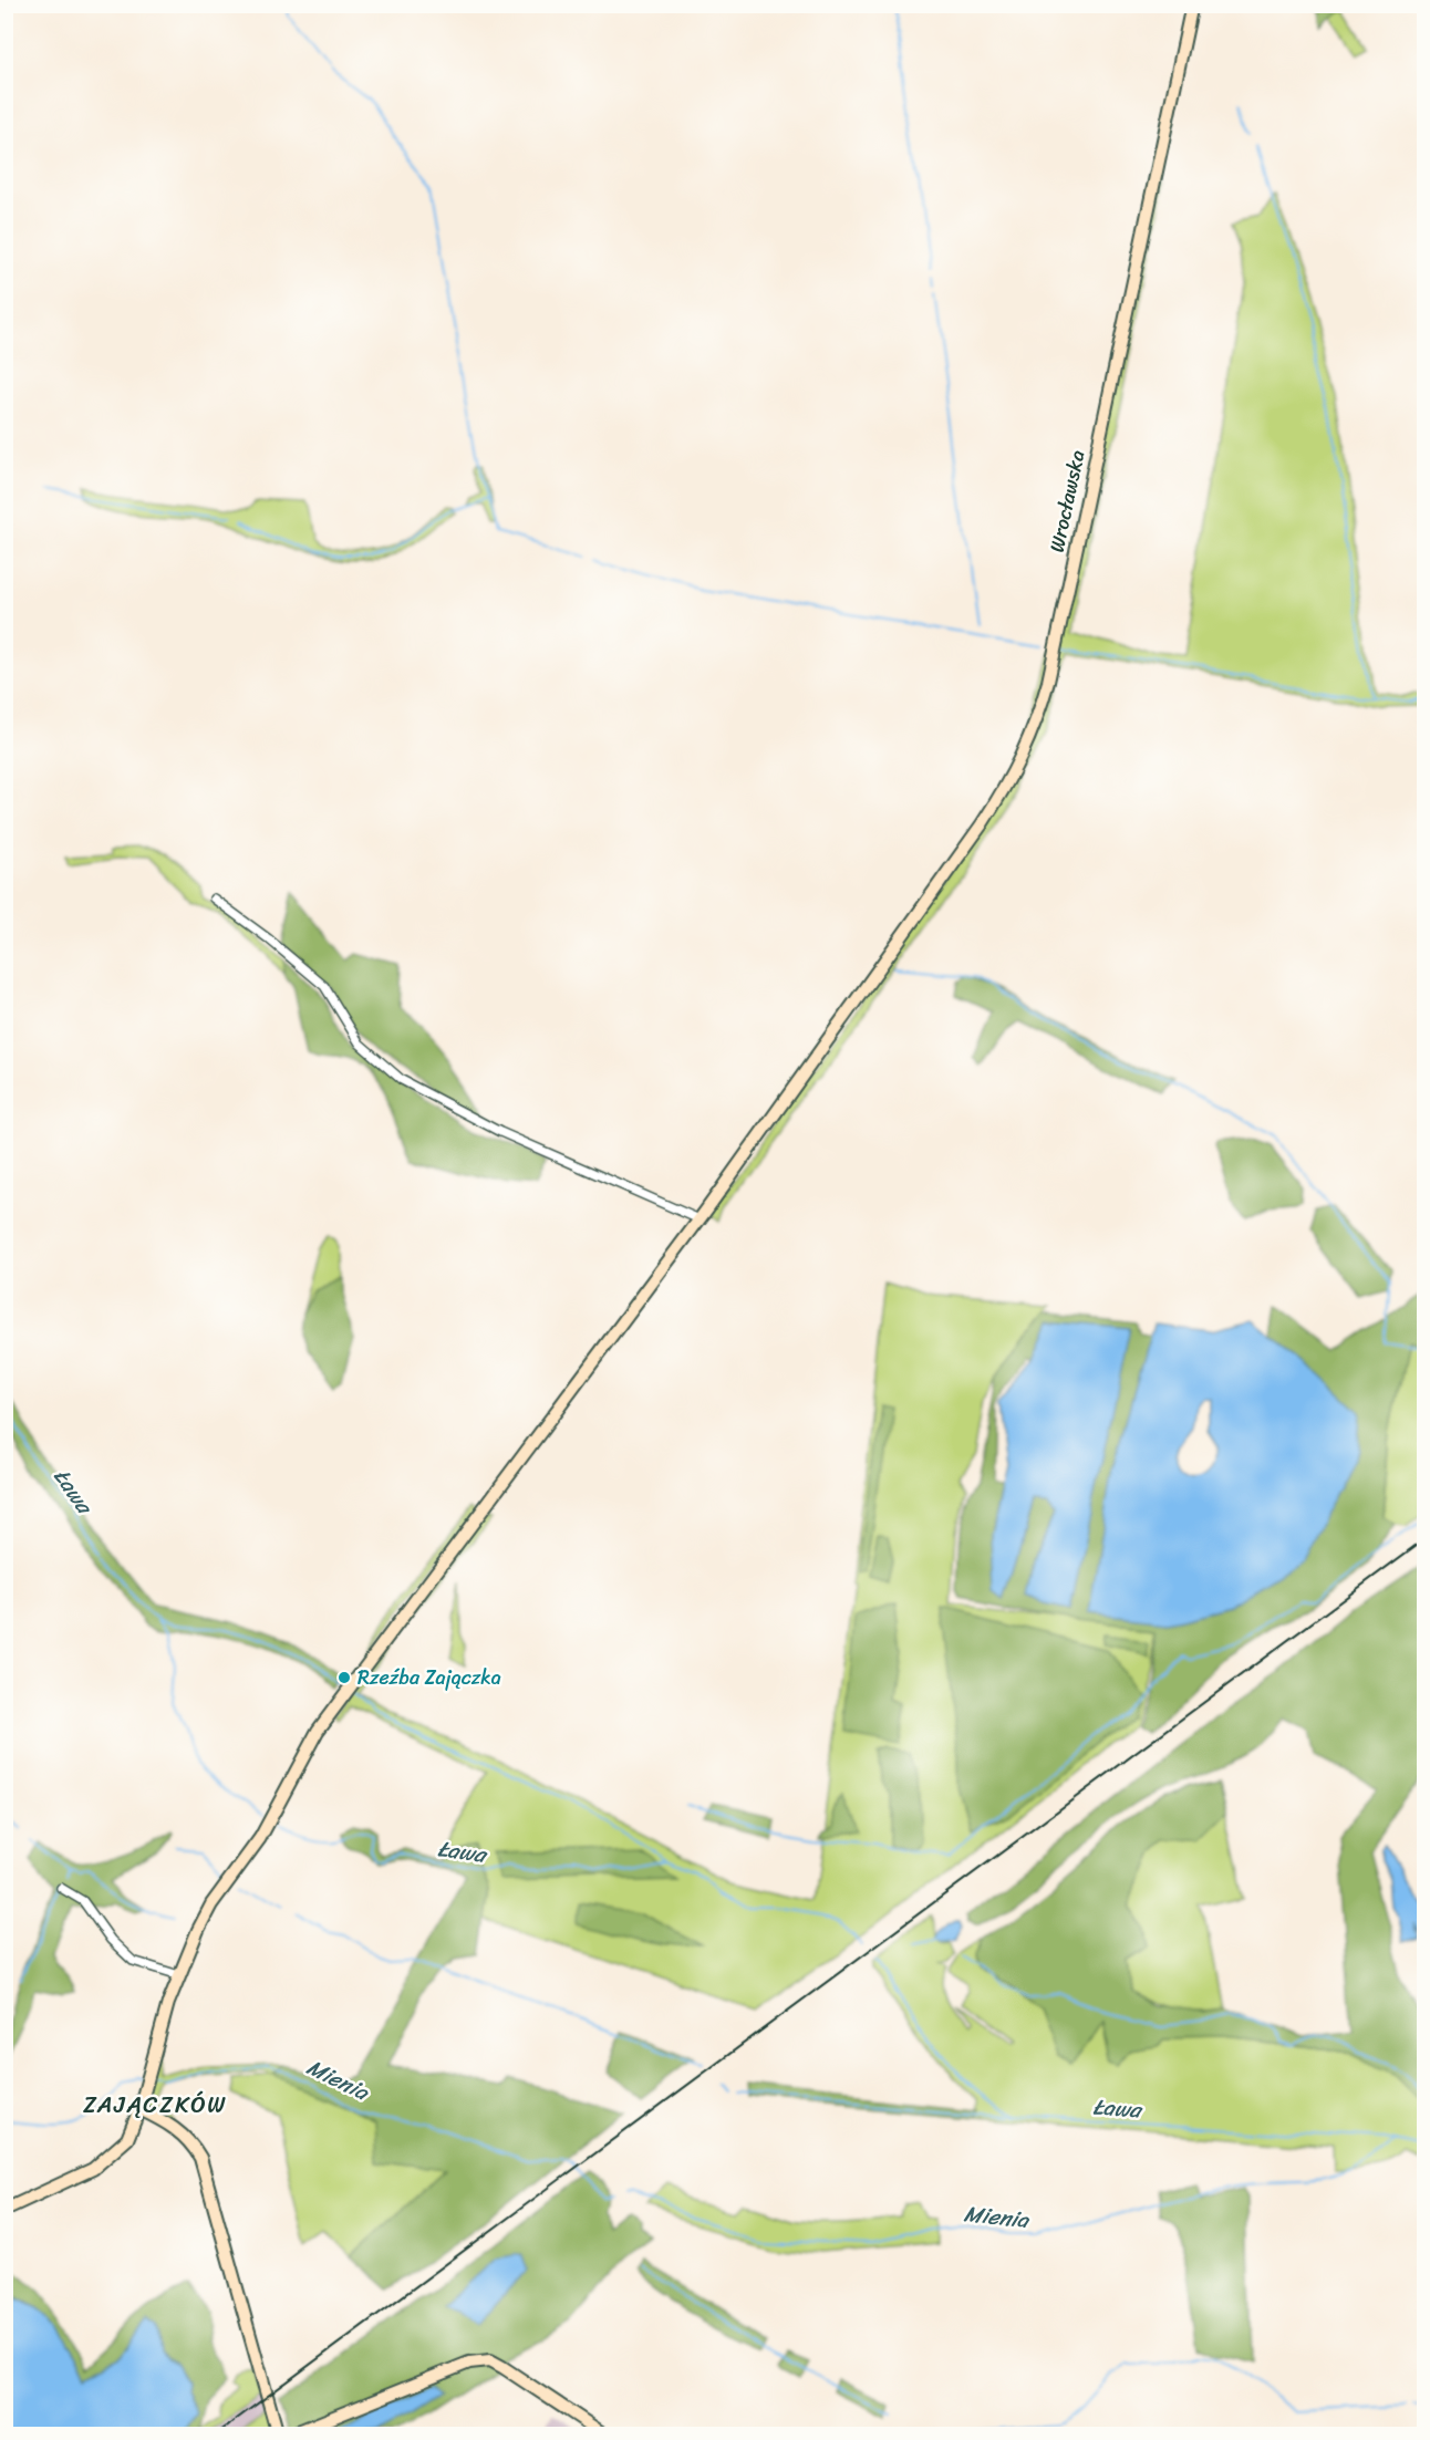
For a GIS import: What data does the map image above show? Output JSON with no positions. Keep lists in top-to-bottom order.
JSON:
{
  "streets": {
    "main road": ["Wrocławska"]
  },
  "districts": ["ZAJĄCZKÓW"],
  "water": ["Ława", "Mienia"],
  "places": ["Rzeźba Zajączka"]
}
